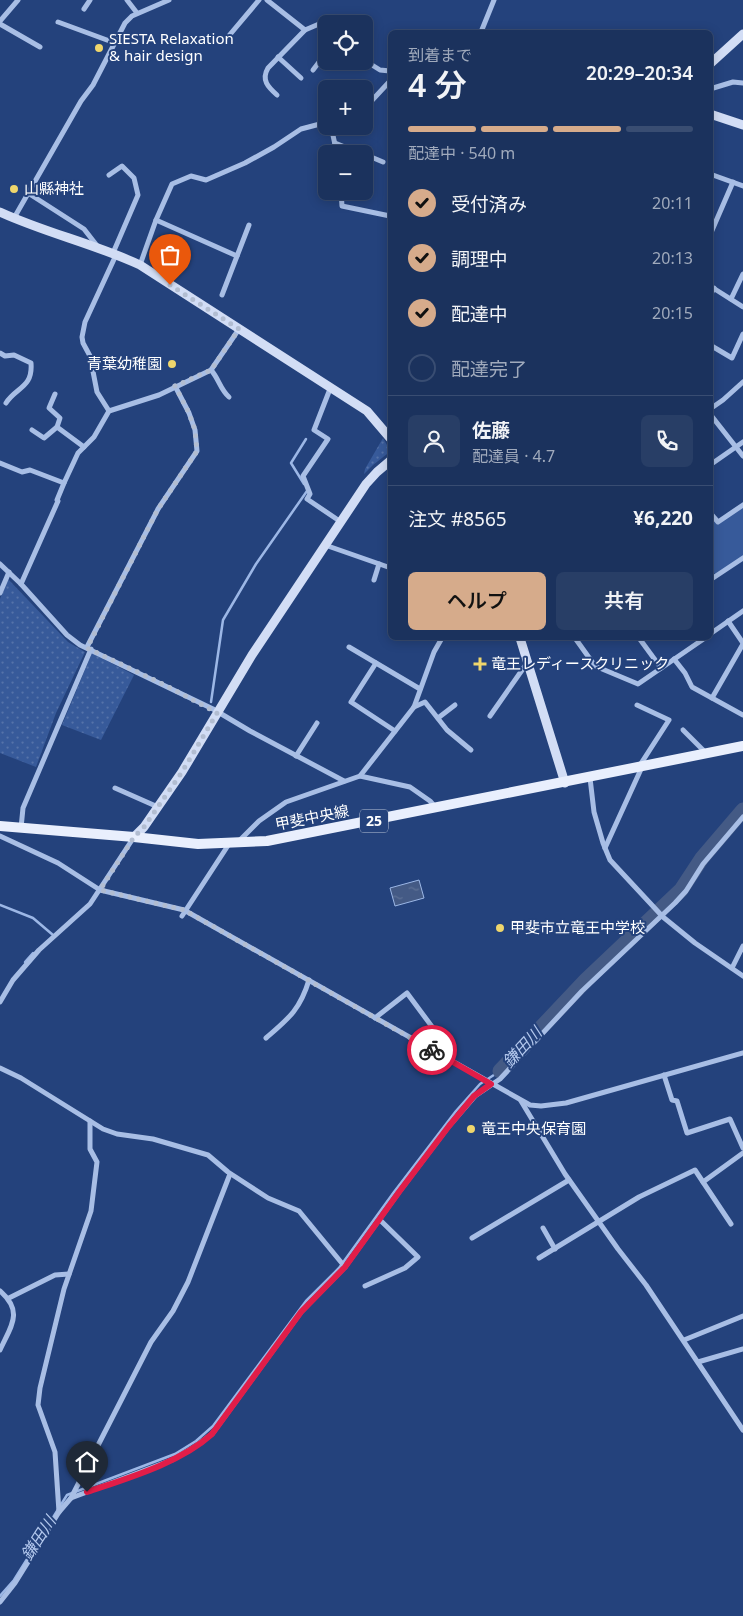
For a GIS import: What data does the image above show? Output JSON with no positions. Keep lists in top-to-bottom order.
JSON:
{
  "streets": {
    "main road": ["甲斐中央線", "25"]
  },
  "water": ["鎌田川"],
  "places": {
    "other": [
      "SIESTA Relaxation & hair design",
      "山縣神社",
      "青葉幼稚園",
      "甲斐市立竜王中学校",
      "竜王中央保育園"
    ],
    "health": ["竜王レディースクリニック"]
  },
  "page": {
    "map_buttons": ["+", "−"],
    "heading": ["4 分", "到着まで", "20:29–20:34"],
    "panel": [
      "佐藤",
      "配達員 · 4.7",
      "注文 #8565",
      "¥6,220"
    ],
    "bar": "配達中 · 540 m",
    "list": [
      ["受付済み", "20:11"],
      ["調理中", "20:13"],
      ["配達中", "20:15"],
      "配達完了"
    ],
    "buttons": ["ヘルプ", "共有"]
  }
}
